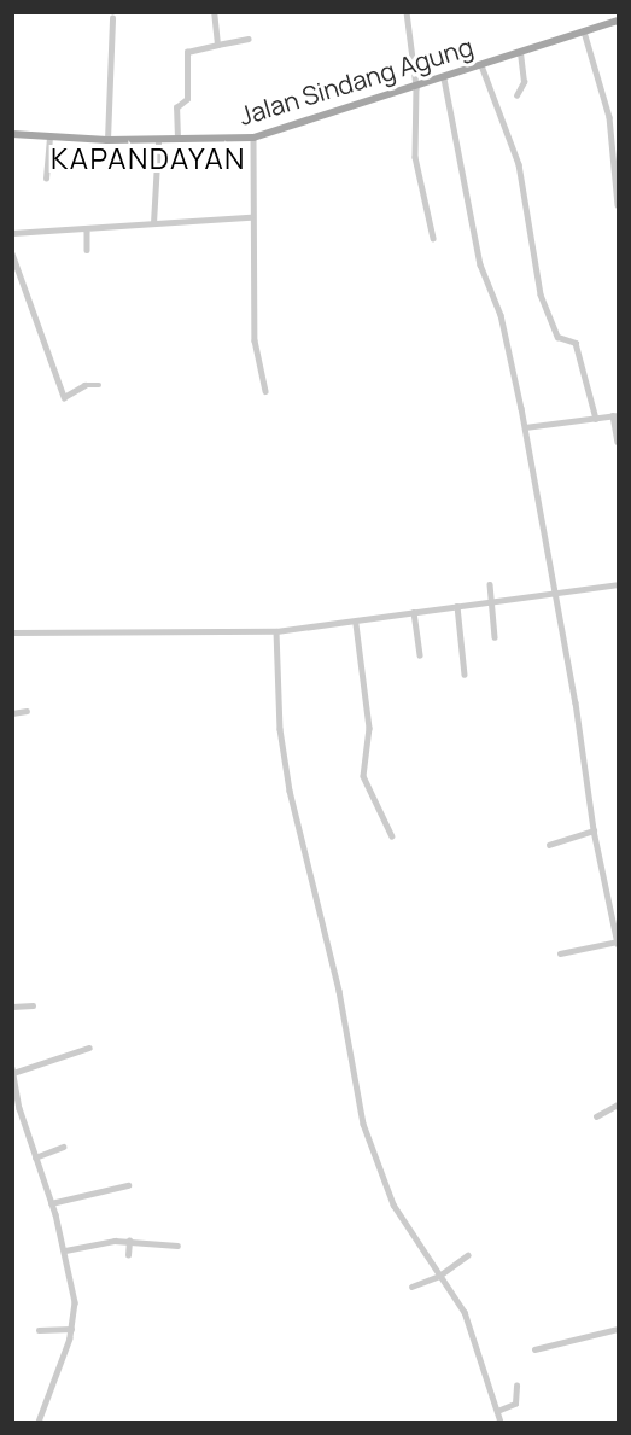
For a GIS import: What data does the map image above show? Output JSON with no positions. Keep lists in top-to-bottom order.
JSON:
{
  "streets": {
    "main road": ["Jalan Sindang Agung"]
  },
  "districts": ["KAPANDAYAN"]
}
